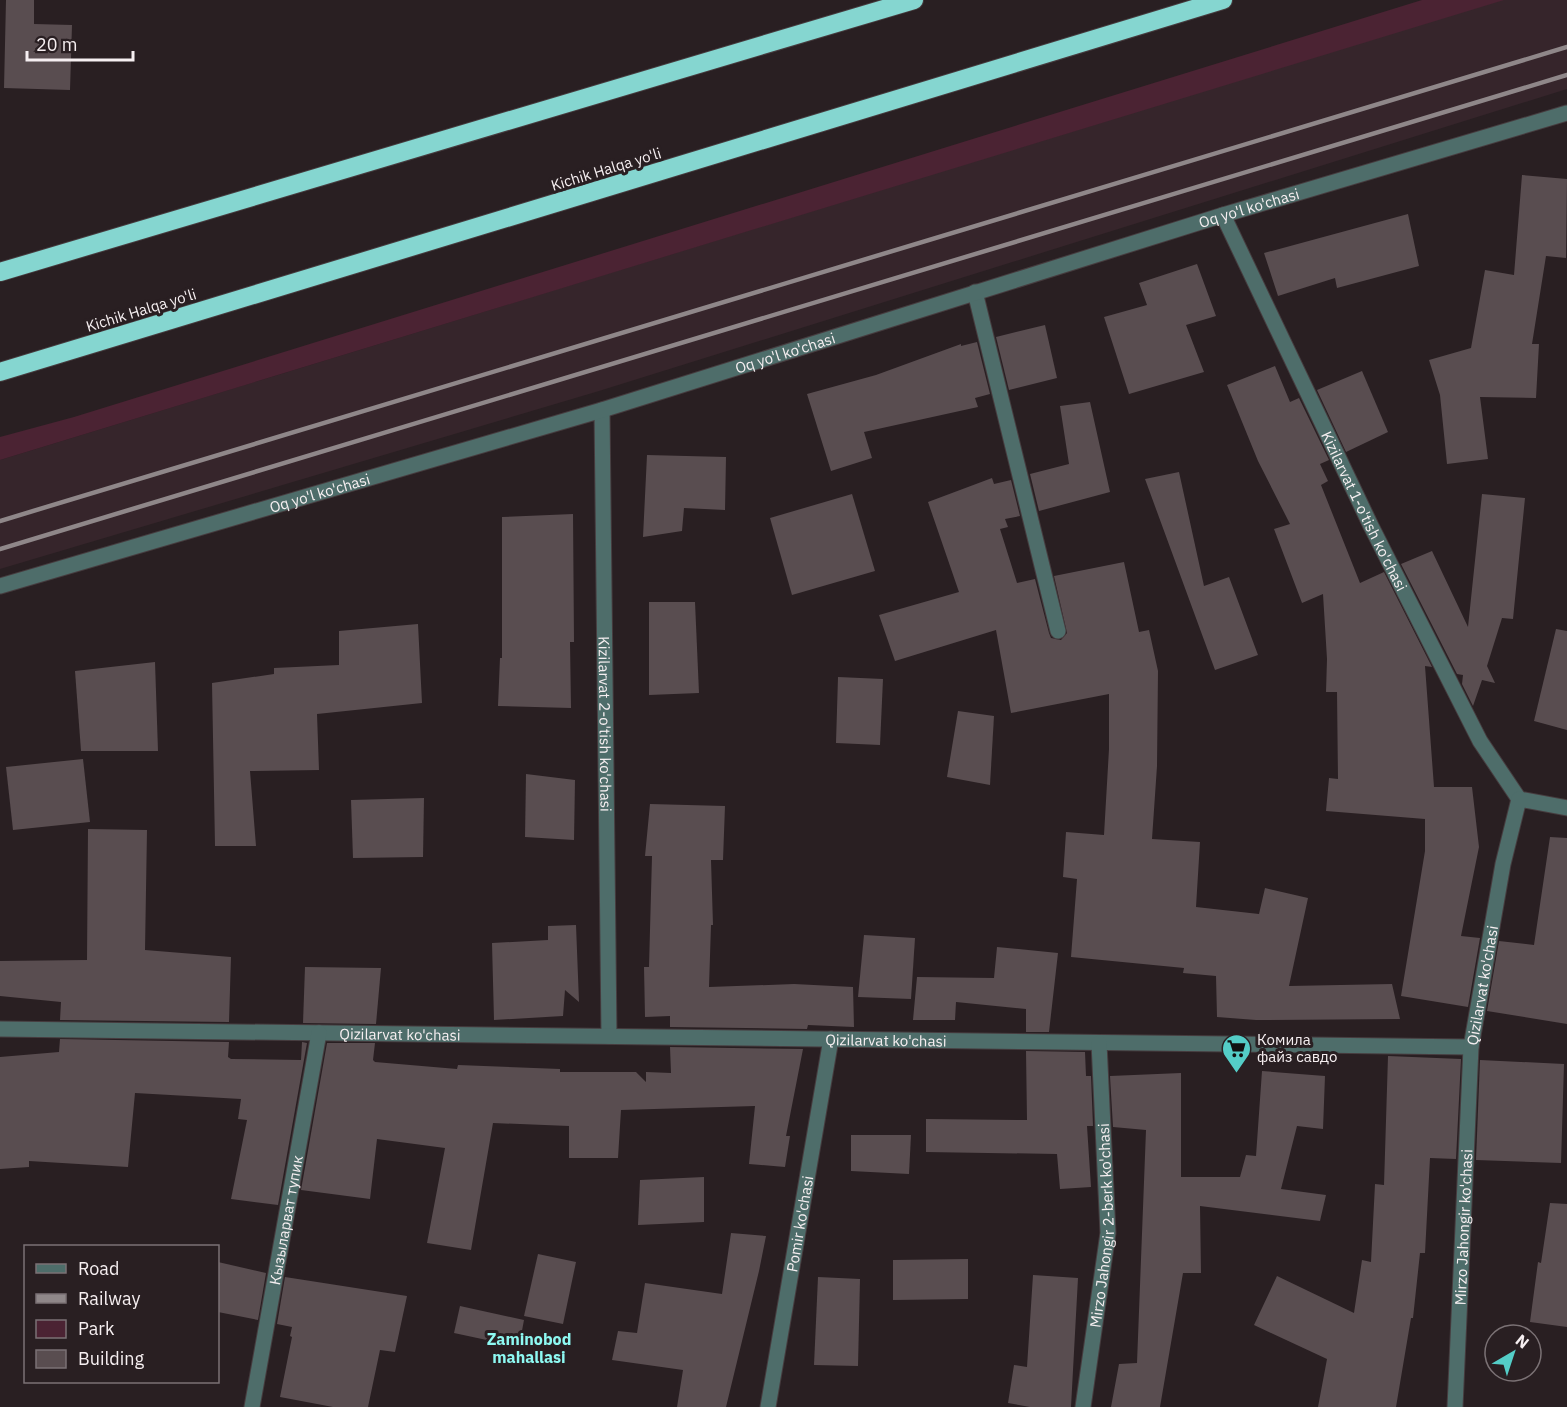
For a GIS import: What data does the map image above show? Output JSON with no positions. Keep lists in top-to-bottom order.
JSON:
{
  "streets": {
    "highway": ["Kichik Halqa yo'li"],
    "street": [
      "Oq yo'l ko'chasi",
      "Kizilarvat 1-o'tish ko'chasi",
      "Kizilarvat 2-o'tish ko'chasi",
      "Qizilarvat ko'chasi",
      "Кызыларват тупик",
      "Pomir ko'chasi",
      "Mirzo Jahongir 2-berk ko'chasi",
      "Mirzo Jahongir ko'chasi"
    ]
  },
  "crossings": [
    ["Oq yo'l ko'chasi", "Kizilarvat 1-o'tish ko'chasi"],
    ["Oq yo'l ko'chasi", "Kizilarvat 2-o'tish ko'chasi"],
    ["Kizilarvat 1-o'tish ko'chasi", "Qizilarvat ko'chasi"],
    ["Kizilarvat 2-o'tish ko'chasi", "Qizilarvat ko'chasi"],
    ["Qizilarvat ko'chasi", "Кызыларват тупик"],
    ["Qizilarvat ko'chasi", "Pomir ko'chasi"],
    ["Qizilarvat ko'chasi", "Mirzo Jahongir 2-berk ko'chasi"],
    ["Qizilarvat ko'chasi", "Mirzo Jahongir ko'chasi"]
  ],
  "districts": ["Zaminobod mahallasi"],
  "places": {
    "supermarket": ["Комила файз савдо"]
  },
  "legend": [
    "Road",
    "Railway",
    "Park",
    "Building"
  ],
  "scale_bar": "20 m",
  "north": "top right"
}
